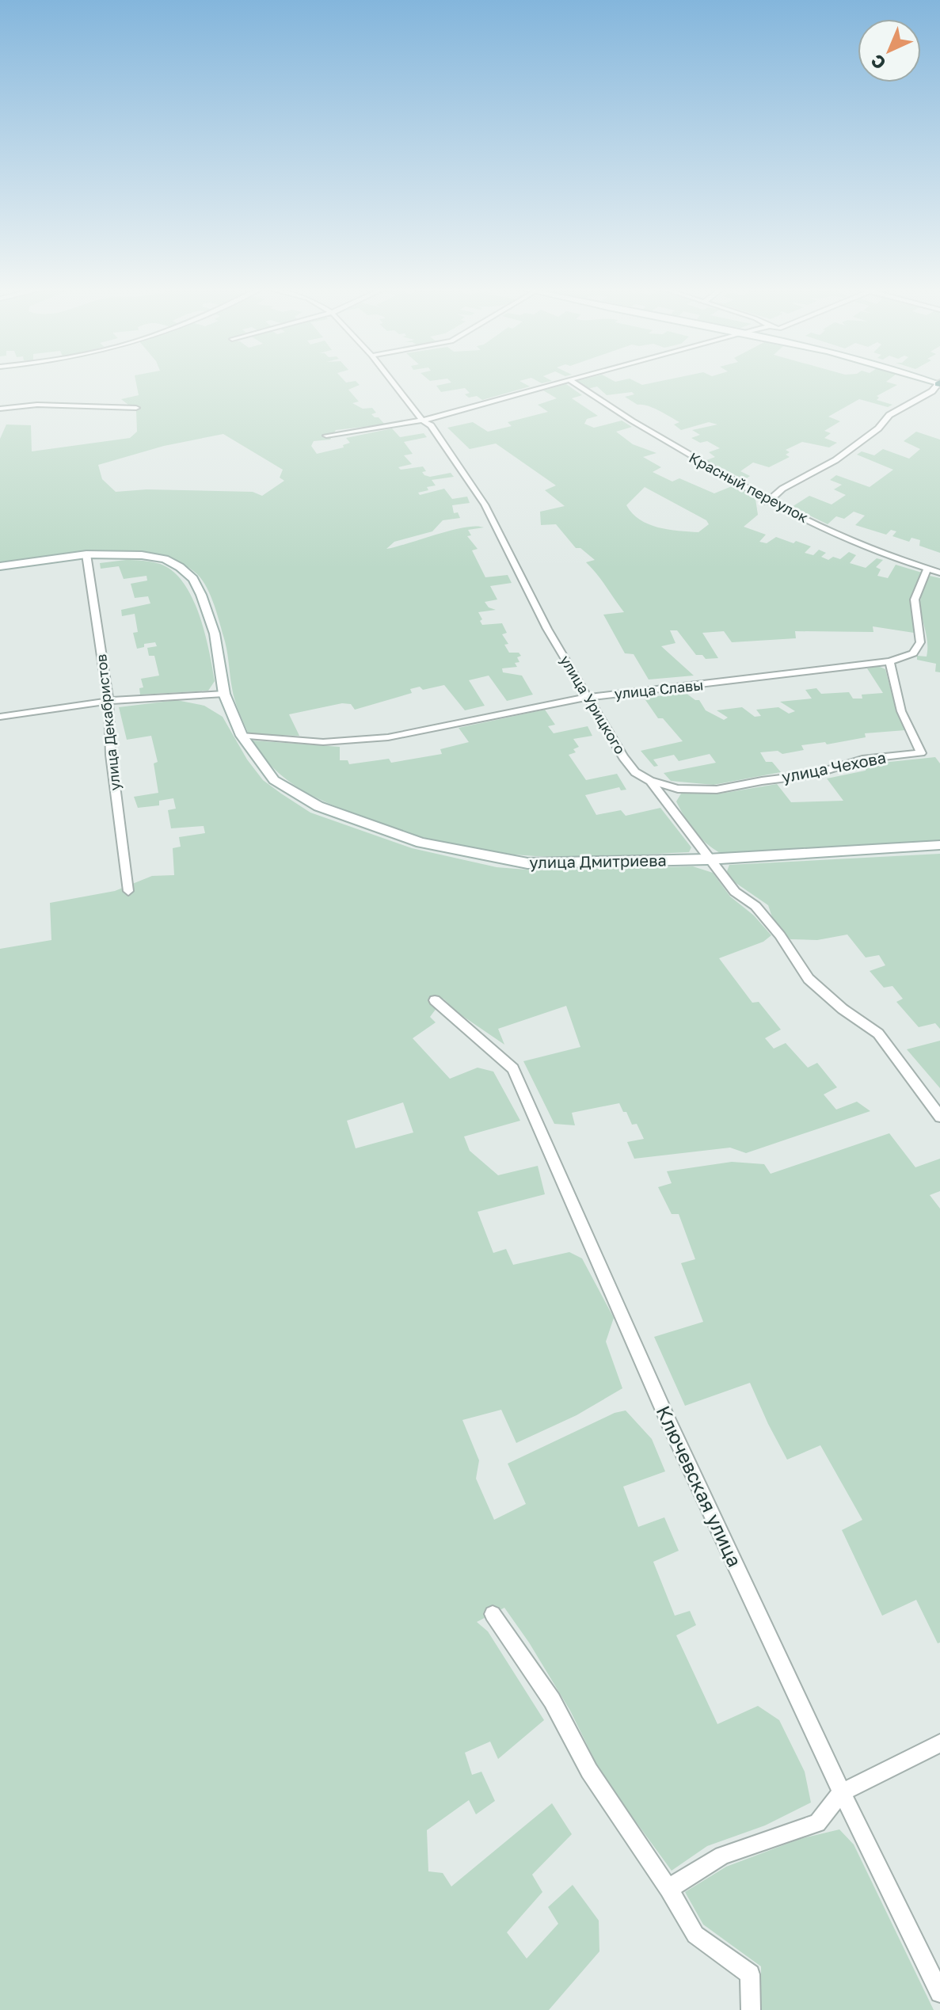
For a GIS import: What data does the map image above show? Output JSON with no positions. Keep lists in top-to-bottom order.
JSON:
{
  "streets": {
    "street": [
      "Красный переулок",
      "улица Славы",
      "улица Урицкого",
      "улица Декабристов",
      "улица Чехова",
      "улица Дмитриева",
      "Ключевская улица"
    ]
  },
  "crossings": [
    ["Красный переулок", "улица Славы"],
    ["улица Славы", "улица Урицкого"],
    ["улица Славы", "улица Чехова"],
    ["улица Славы", "улица Дмитриева"],
    ["улица Урицкого", "улица Чехова"],
    ["улица Урицкого", "улица Дмитриева"],
    ["улица Декабристов", "улица Дмитриева"]
  ],
  "north": "bottom left"
}
